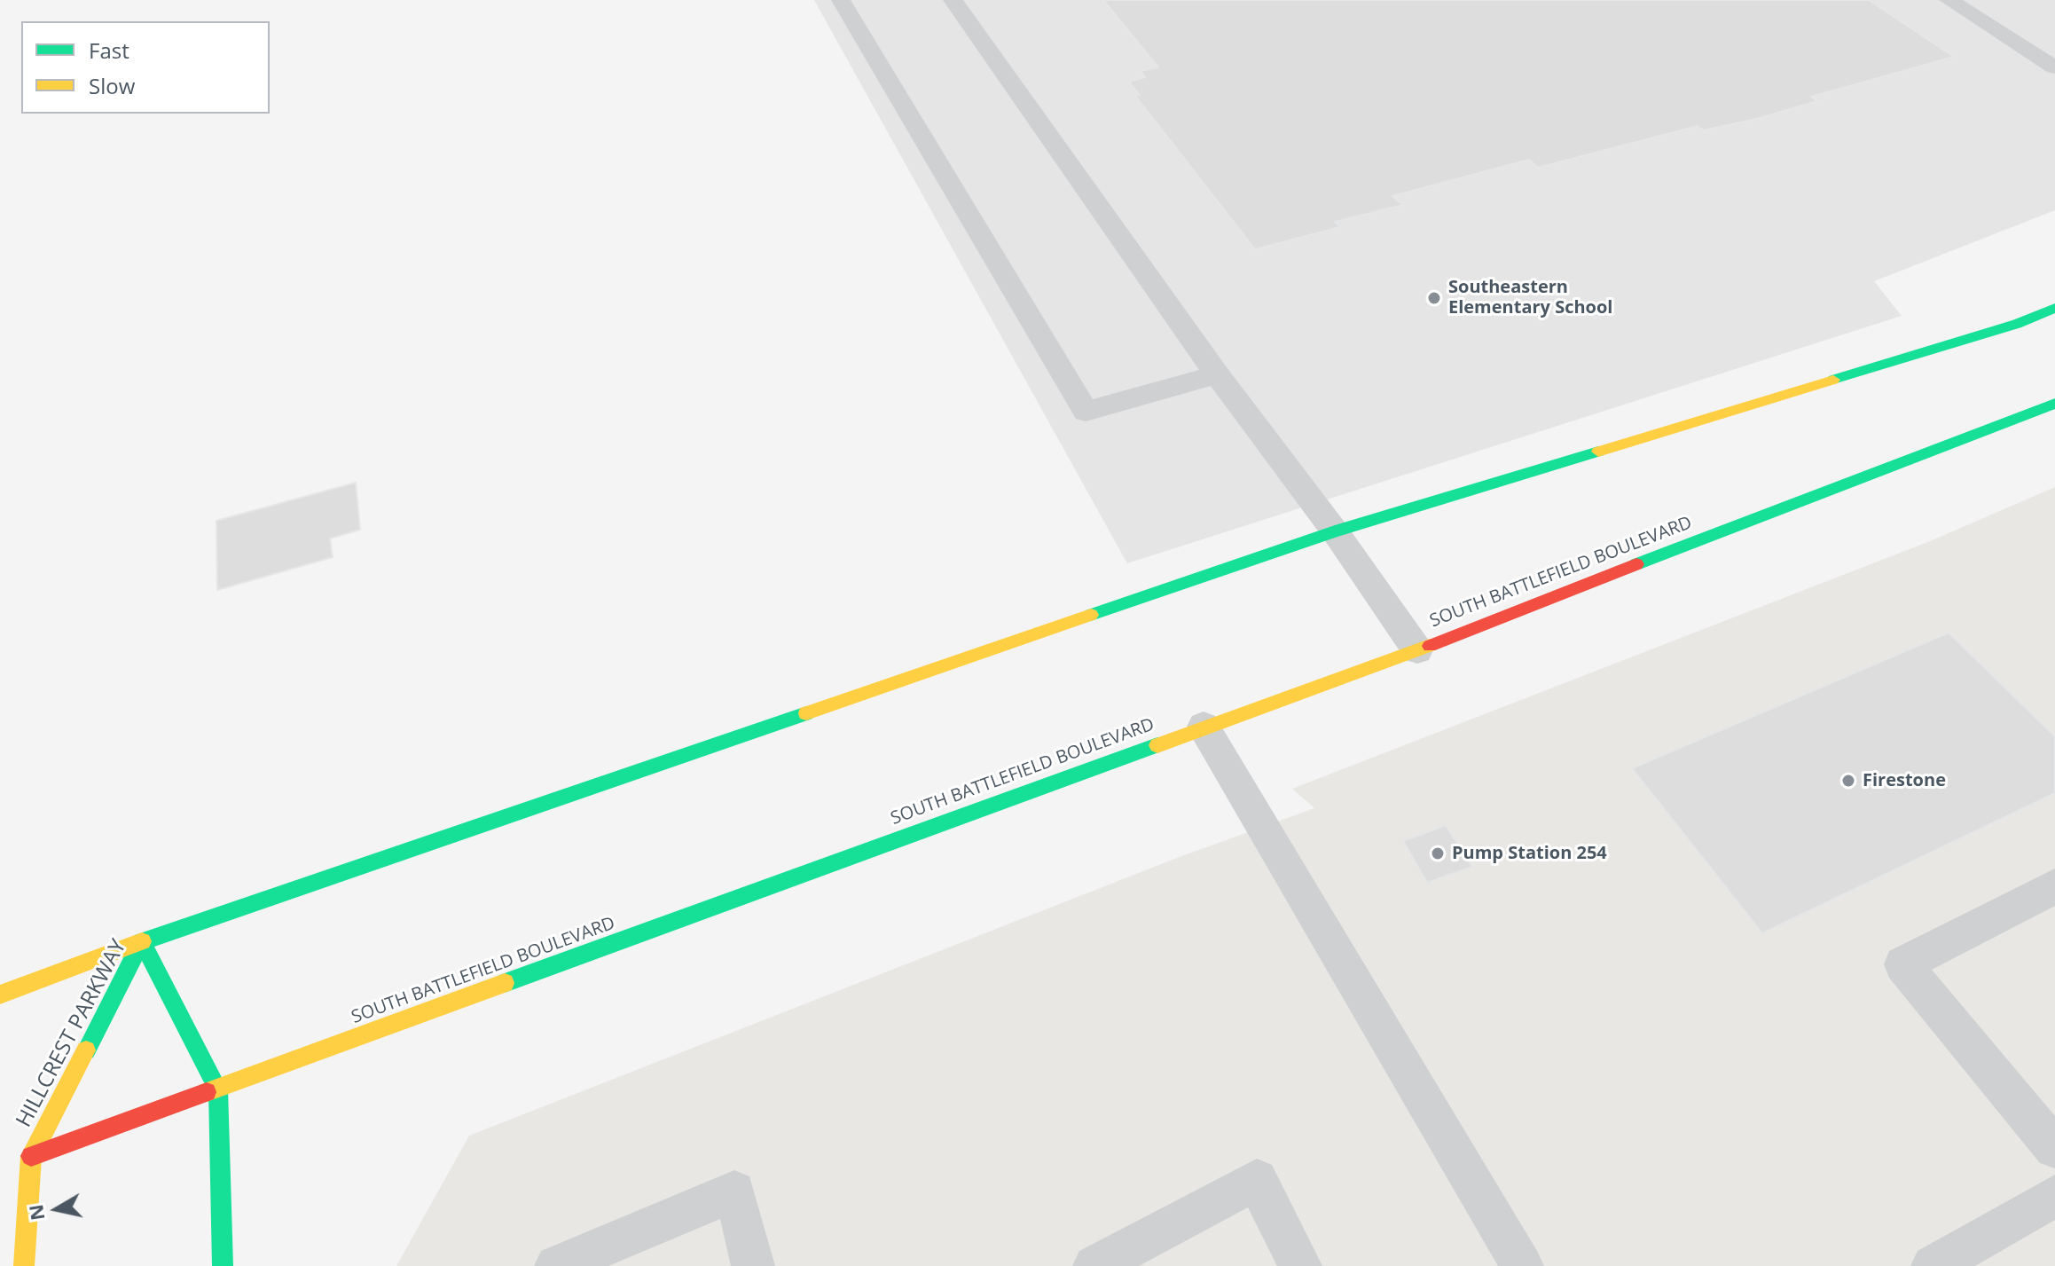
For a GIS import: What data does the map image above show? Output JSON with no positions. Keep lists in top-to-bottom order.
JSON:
{
  "streets": {
    "main road": ["SOUTH BATTLEFIELD BOULEVARD", "HILLCREST PARKWAY"]
  },
  "crossings": [
    ["SOUTH BATTLEFIELD BOULEVARD", "HILLCREST PARKWAY"]
  ],
  "places": ["Southeastern Elementary School", "Firestone", "Pump Station 254"],
  "legend": ["Fast", "Slow"],
  "north": "left"
}
